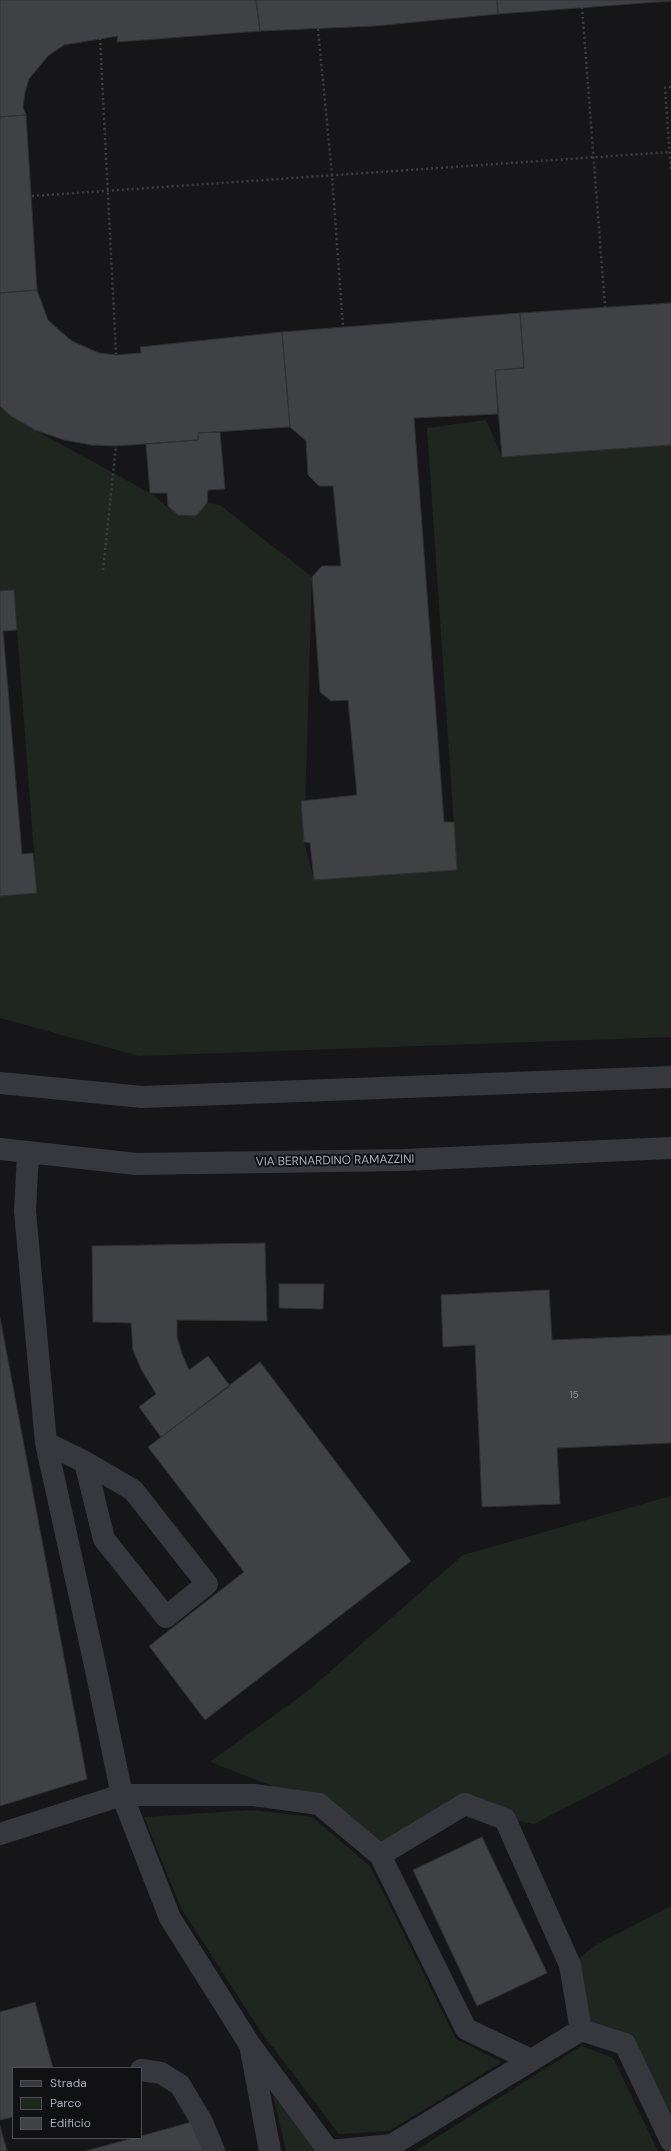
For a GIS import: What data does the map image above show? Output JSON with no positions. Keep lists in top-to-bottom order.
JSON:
{
  "streets": {
    "street": ["VIA BERNARDINO RAMAZZINI"]
  },
  "house_numbers": ["15"],
  "legend": ["Strada", "Parco", "Edificio"]
}
